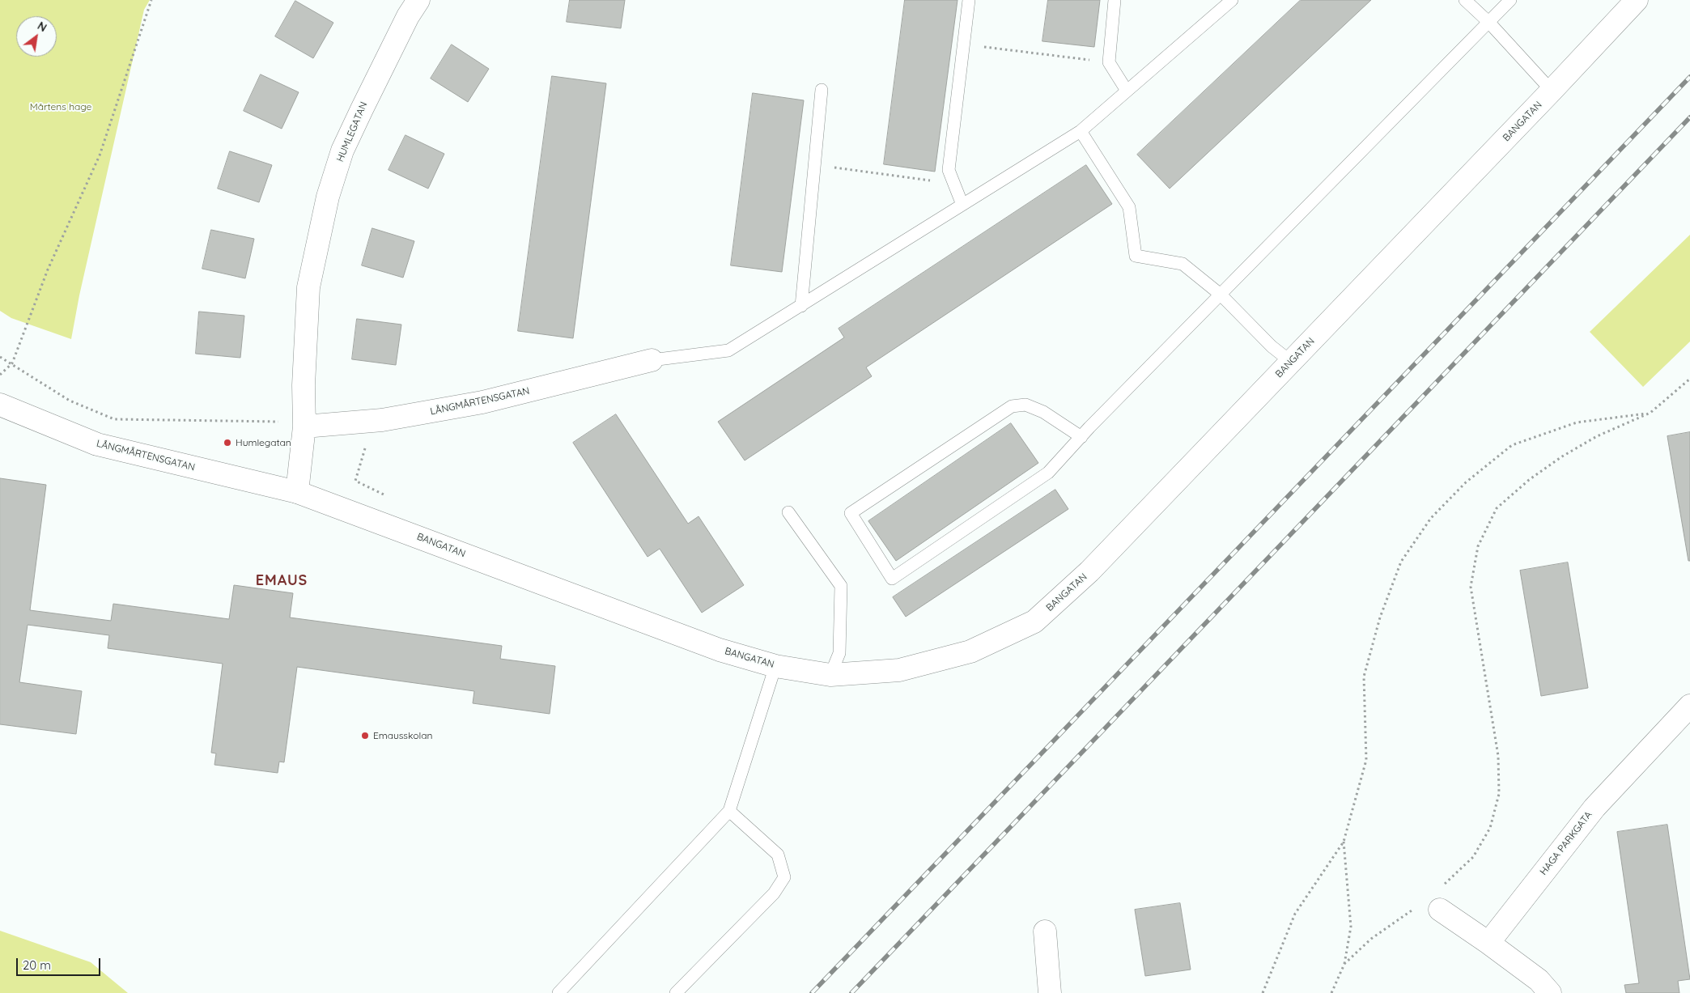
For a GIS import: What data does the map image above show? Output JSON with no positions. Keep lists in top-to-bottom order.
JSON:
{
  "streets": {
    "street": [
      "BANGATAN",
      "HUMLEGATAN",
      "LÅNGMÅRTENSGATAN",
      "HAGA PARKGATA"
    ]
  },
  "crossings": [
    ["BANGATAN", "HUMLEGATAN"],
    ["BANGATAN", "LÅNGMÅRTENSGATAN"],
    ["HUMLEGATAN", "LÅNGMÅRTENSGATAN"]
  ],
  "districts": ["EMAUS"],
  "parks": ["Mårtens hage"],
  "places": ["Humlegatan", "Emausskolan"],
  "scale_bar": "20 m",
  "north": "top right"
}
